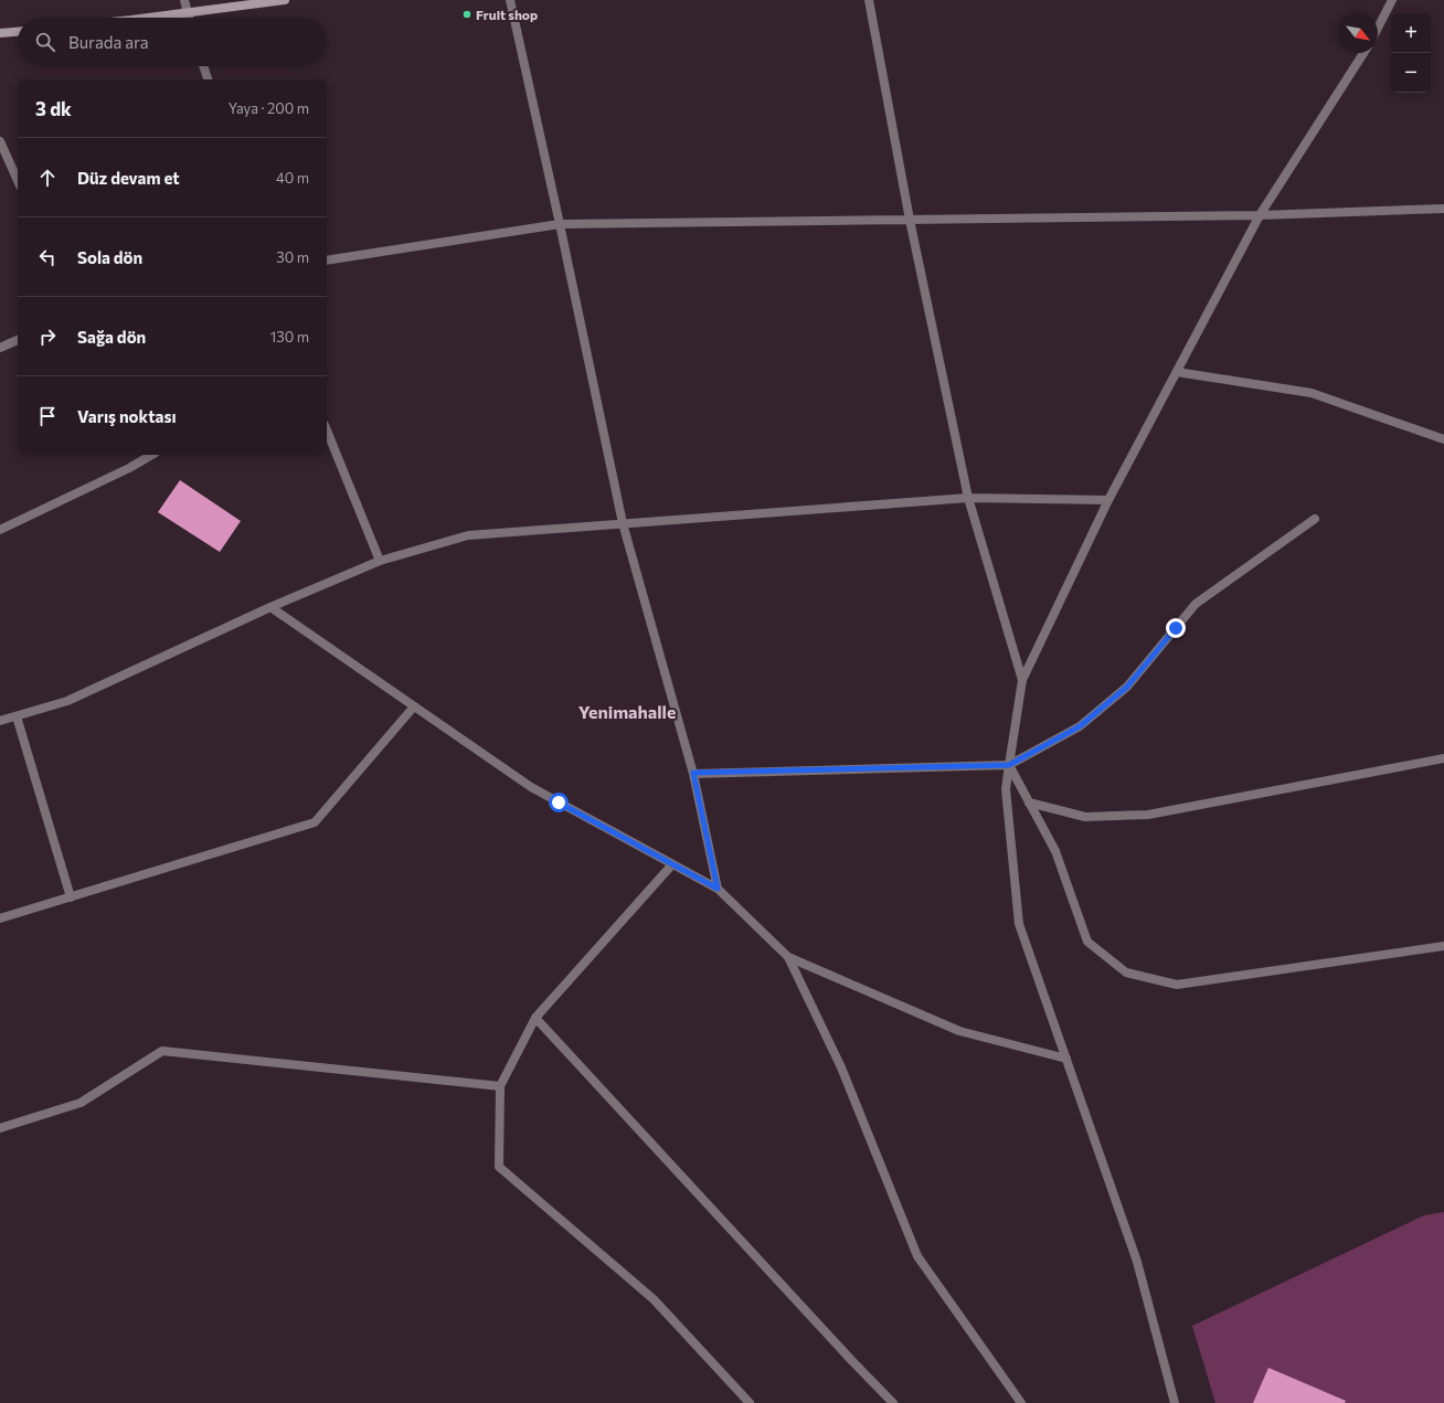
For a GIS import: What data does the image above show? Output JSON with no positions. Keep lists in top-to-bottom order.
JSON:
{
  "districts": ["Yenimahalle"],
  "places": ["Fruit shop"],
  "north": "bottom right",
  "page": {
    "map_buttons": ["+", "−"],
    "search": "Burada ara",
    "heading": ["3 dk", "Yaya · 200 m"],
    "list": [
      ["Düz devam et", "40 m"],
      ["Sola dön", "30 m"],
      ["Sağa dön", "130 m"],
      "Varış noktası"
    ]
  }
}
